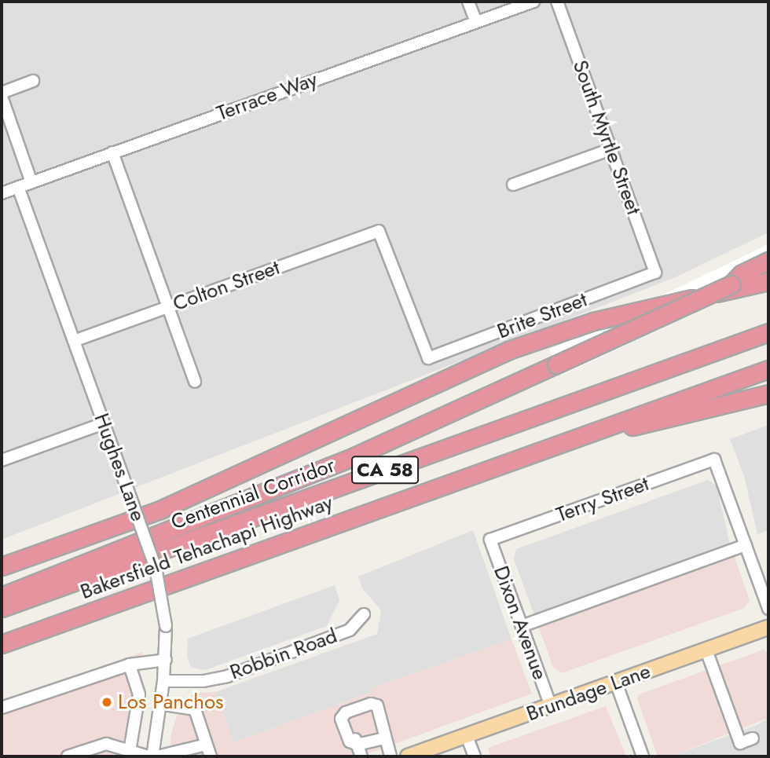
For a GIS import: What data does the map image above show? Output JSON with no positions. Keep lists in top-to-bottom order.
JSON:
{
  "streets": {
    "highway": ["CA 58", "Centennial Corridor", "Bakersfield Tehachapi Highway"],
    "main road": ["Brundage Lane"],
    "street": [
      "Terrace Way",
      "South Myrtle Street",
      "Colton Street",
      "Brite Street",
      "Hughes Lane",
      "Terry Street",
      "Dixon Avenue",
      "Robbin Road"
    ]
  },
  "crossings": [
    ["Terrace Way", "Hughes Lane"],
    ["South Myrtle Street", "Brite Street"],
    ["Colton Street", "Brite Street"],
    ["Colton Street", "Hughes Lane"],
    ["Hughes Lane", "Robbin Road"],
    ["Terry Street", "Dixon Avenue"],
    ["Dixon Avenue", "Brundage Lane"]
  ],
  "places": ["Los Panchos"]
}
